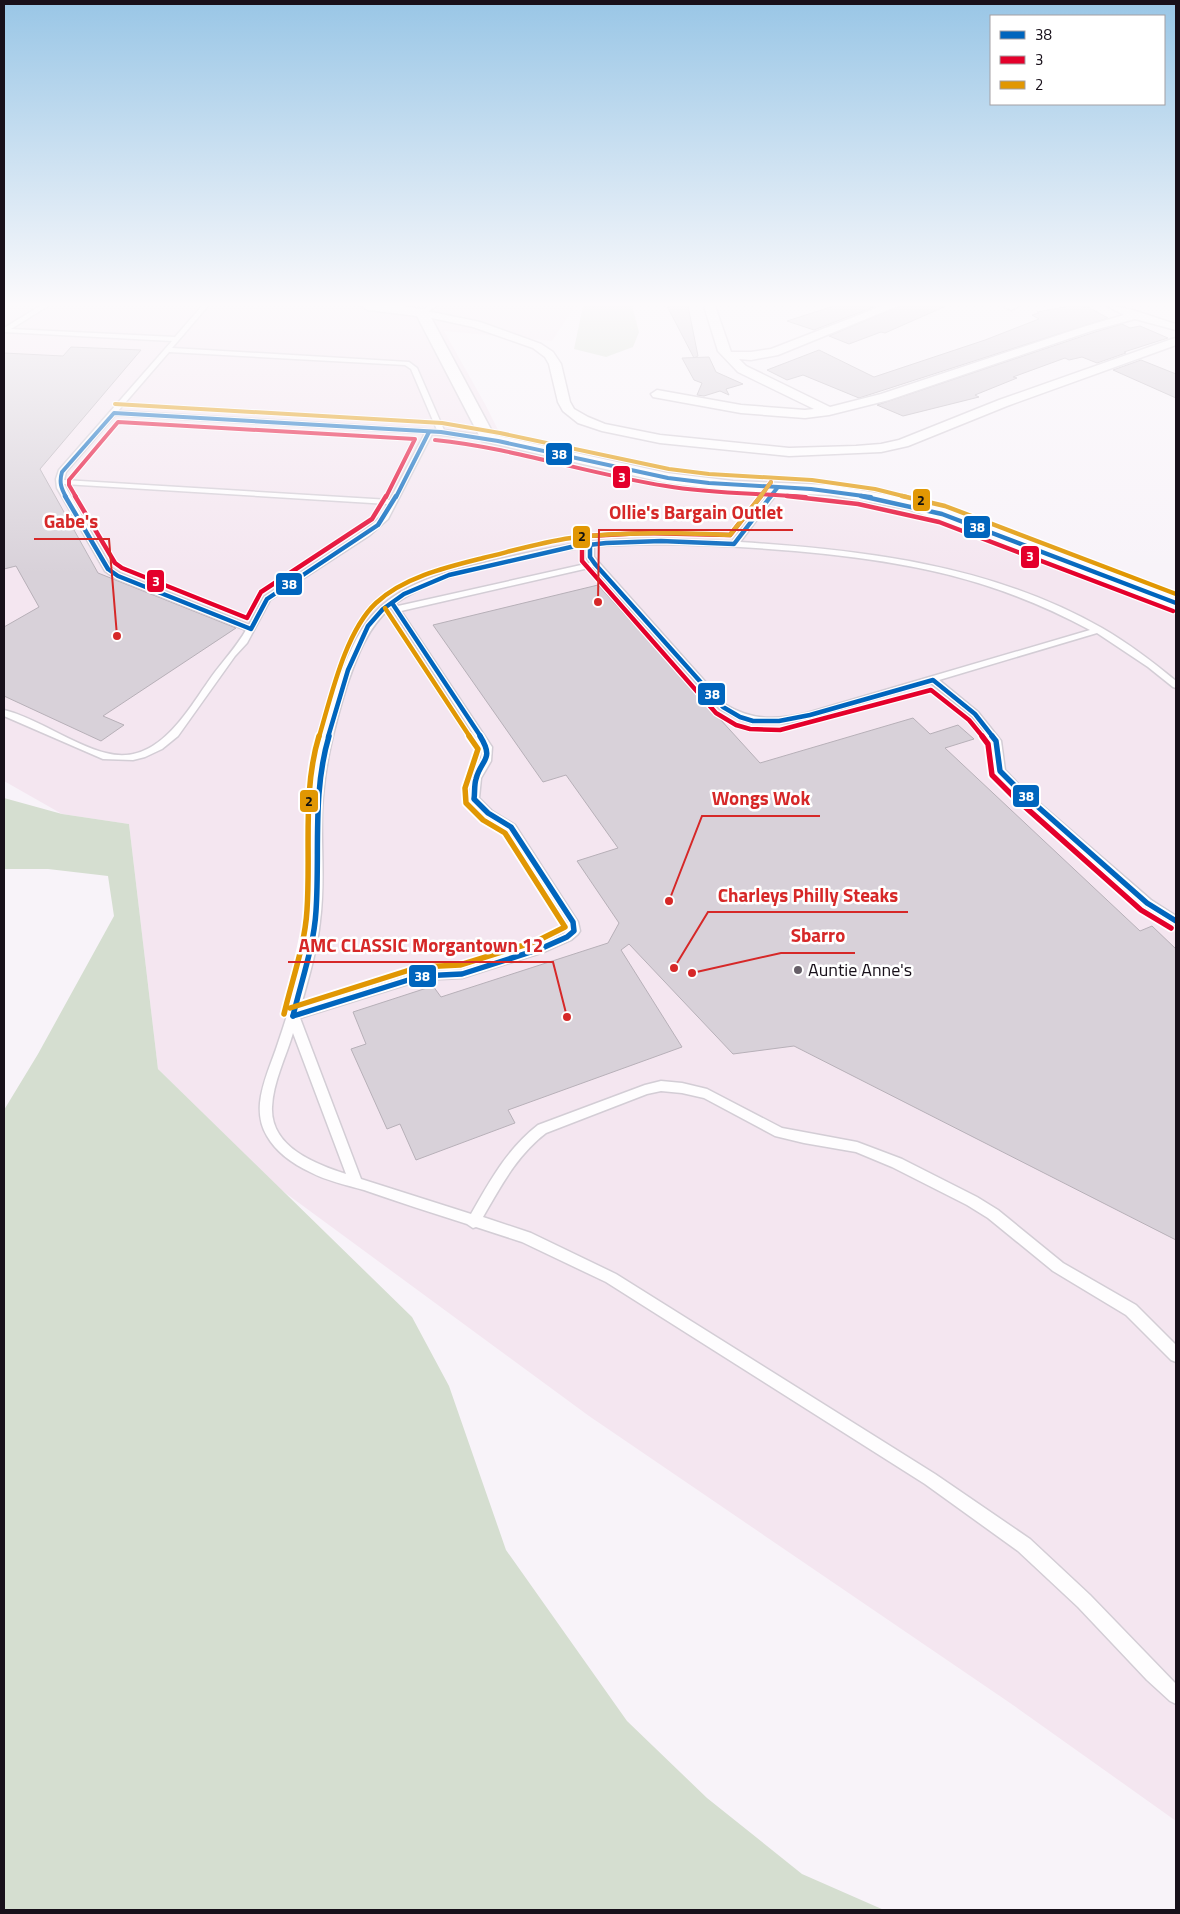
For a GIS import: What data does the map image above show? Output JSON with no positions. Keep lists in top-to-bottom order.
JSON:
{
  "places": [
    "Ollie's Bargain Outlet",
    "Gabe's",
    "Wongs Wok",
    "Charleys Philly Steaks",
    "Auntie Anne's",
    "Sbarro",
    "AMC CLASSIC Morgantown 12"
  ],
  "lines": ["transit line 2", "transit line 38", "transit line 3"],
  "legend": ["38", "3", "2"]
}
